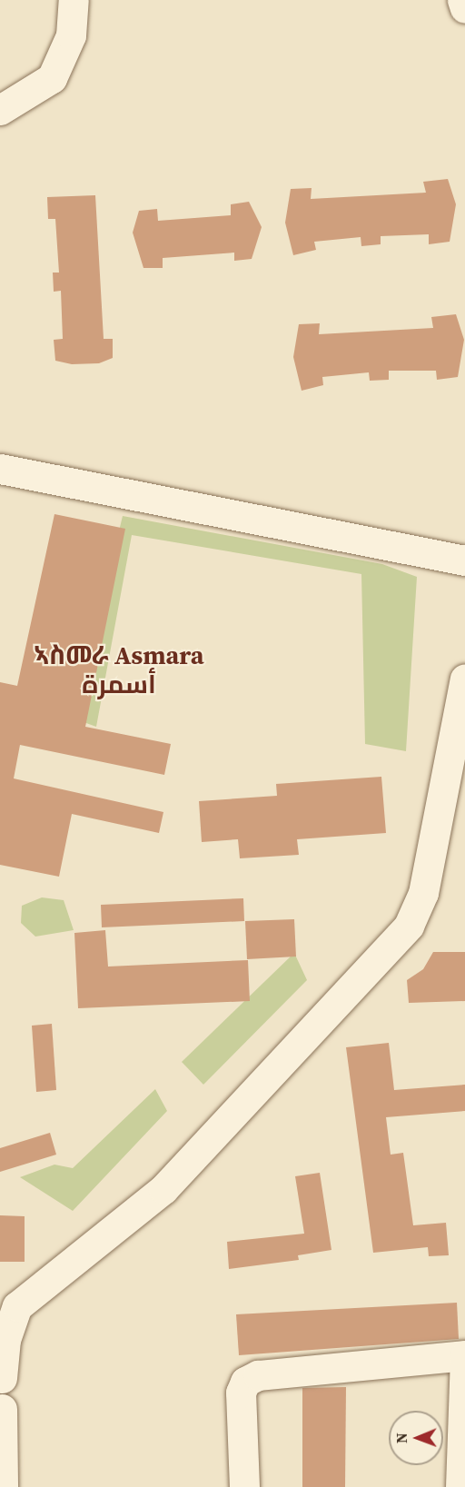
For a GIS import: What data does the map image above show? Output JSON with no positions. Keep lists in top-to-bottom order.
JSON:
{
  "districts": ["ኣስመራ Asmara أسمرة"],
  "north": "left"
}
